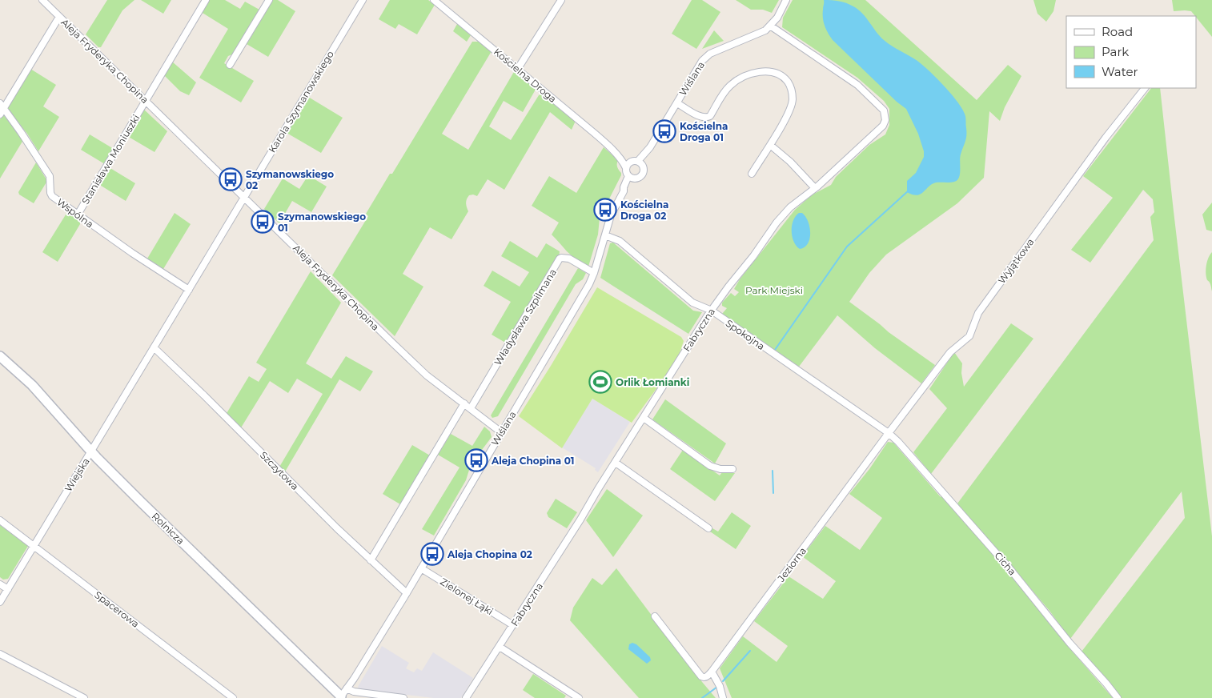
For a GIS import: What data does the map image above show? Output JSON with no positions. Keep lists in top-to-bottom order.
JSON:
{
  "streets": {
    "street": [
      "Aleja Fryderyka Chopina",
      "Kościelna Droga",
      "Wiślana",
      "Karola Szymanowskiego",
      "Stanisława Moniuszki",
      "Wspólna",
      "Wyjątkowa",
      "Władysława Szpilmana",
      "Fabryczna",
      "Spokojna",
      "Szczytowa",
      "Wiejska",
      "Rolnicza",
      "Cicha",
      "Jeziorna",
      "Zielonej Łąki",
      "Spacerowa"
    ]
  },
  "crossings": [
    ["Aleja Fryderyka Chopina", "Wiślana"],
    ["Aleja Fryderyka Chopina", "Karola Szymanowskiego"],
    ["Aleja Fryderyka Chopina", "Stanisława Moniuszki"],
    ["Aleja Fryderyka Chopina", "Władysława Szpilmana"],
    ["Kościelna Droga", "Wiślana"],
    ["Wiślana", "Władysława Szpilmana"],
    ["Wiślana", "Fabryczna"],
    ["Wiślana", "Spokojna"],
    ["Wiślana", "Szczytowa"],
    ["Wiślana", "Rolnicza"],
    ["Wiślana", "Zielonej Łąki"],
    ["Karola Szymanowskiego", "Wspólna"],
    ["Karola Szymanowskiego", "Szczytowa"],
    ["Karola Szymanowskiego", "Wiejska"],
    ["Stanisława Moniuszki", "Wspólna"],
    ["Wyjątkowa", "Spokojna"],
    ["Wyjątkowa", "Cicha"],
    ["Wyjątkowa", "Jeziorna"],
    ["Fabryczna", "Spokojna"],
    ["Fabryczna", "Zielonej Łąki"],
    ["Spokojna", "Cicha"],
    ["Spokojna", "Jeziorna"],
    ["Szczytowa", "Wiejska"],
    ["Wiejska", "Rolnicza"],
    ["Wiejska", "Spacerowa"],
    ["Cicha", "Jeziorna"]
  ],
  "parks": ["Park Miejski"],
  "places": {
    "bus stop": [
      "Kościelna Droga 01",
      "Szymanowskiego 02",
      "Kościelna Droga 02",
      "Szymanowskiego 01",
      "Aleja Chopina 01",
      "Aleja Chopina 02"
    ],
    "sports": ["Orlik Łomianki"]
  },
  "legend": ["Road", "Park", "Water"]
}
